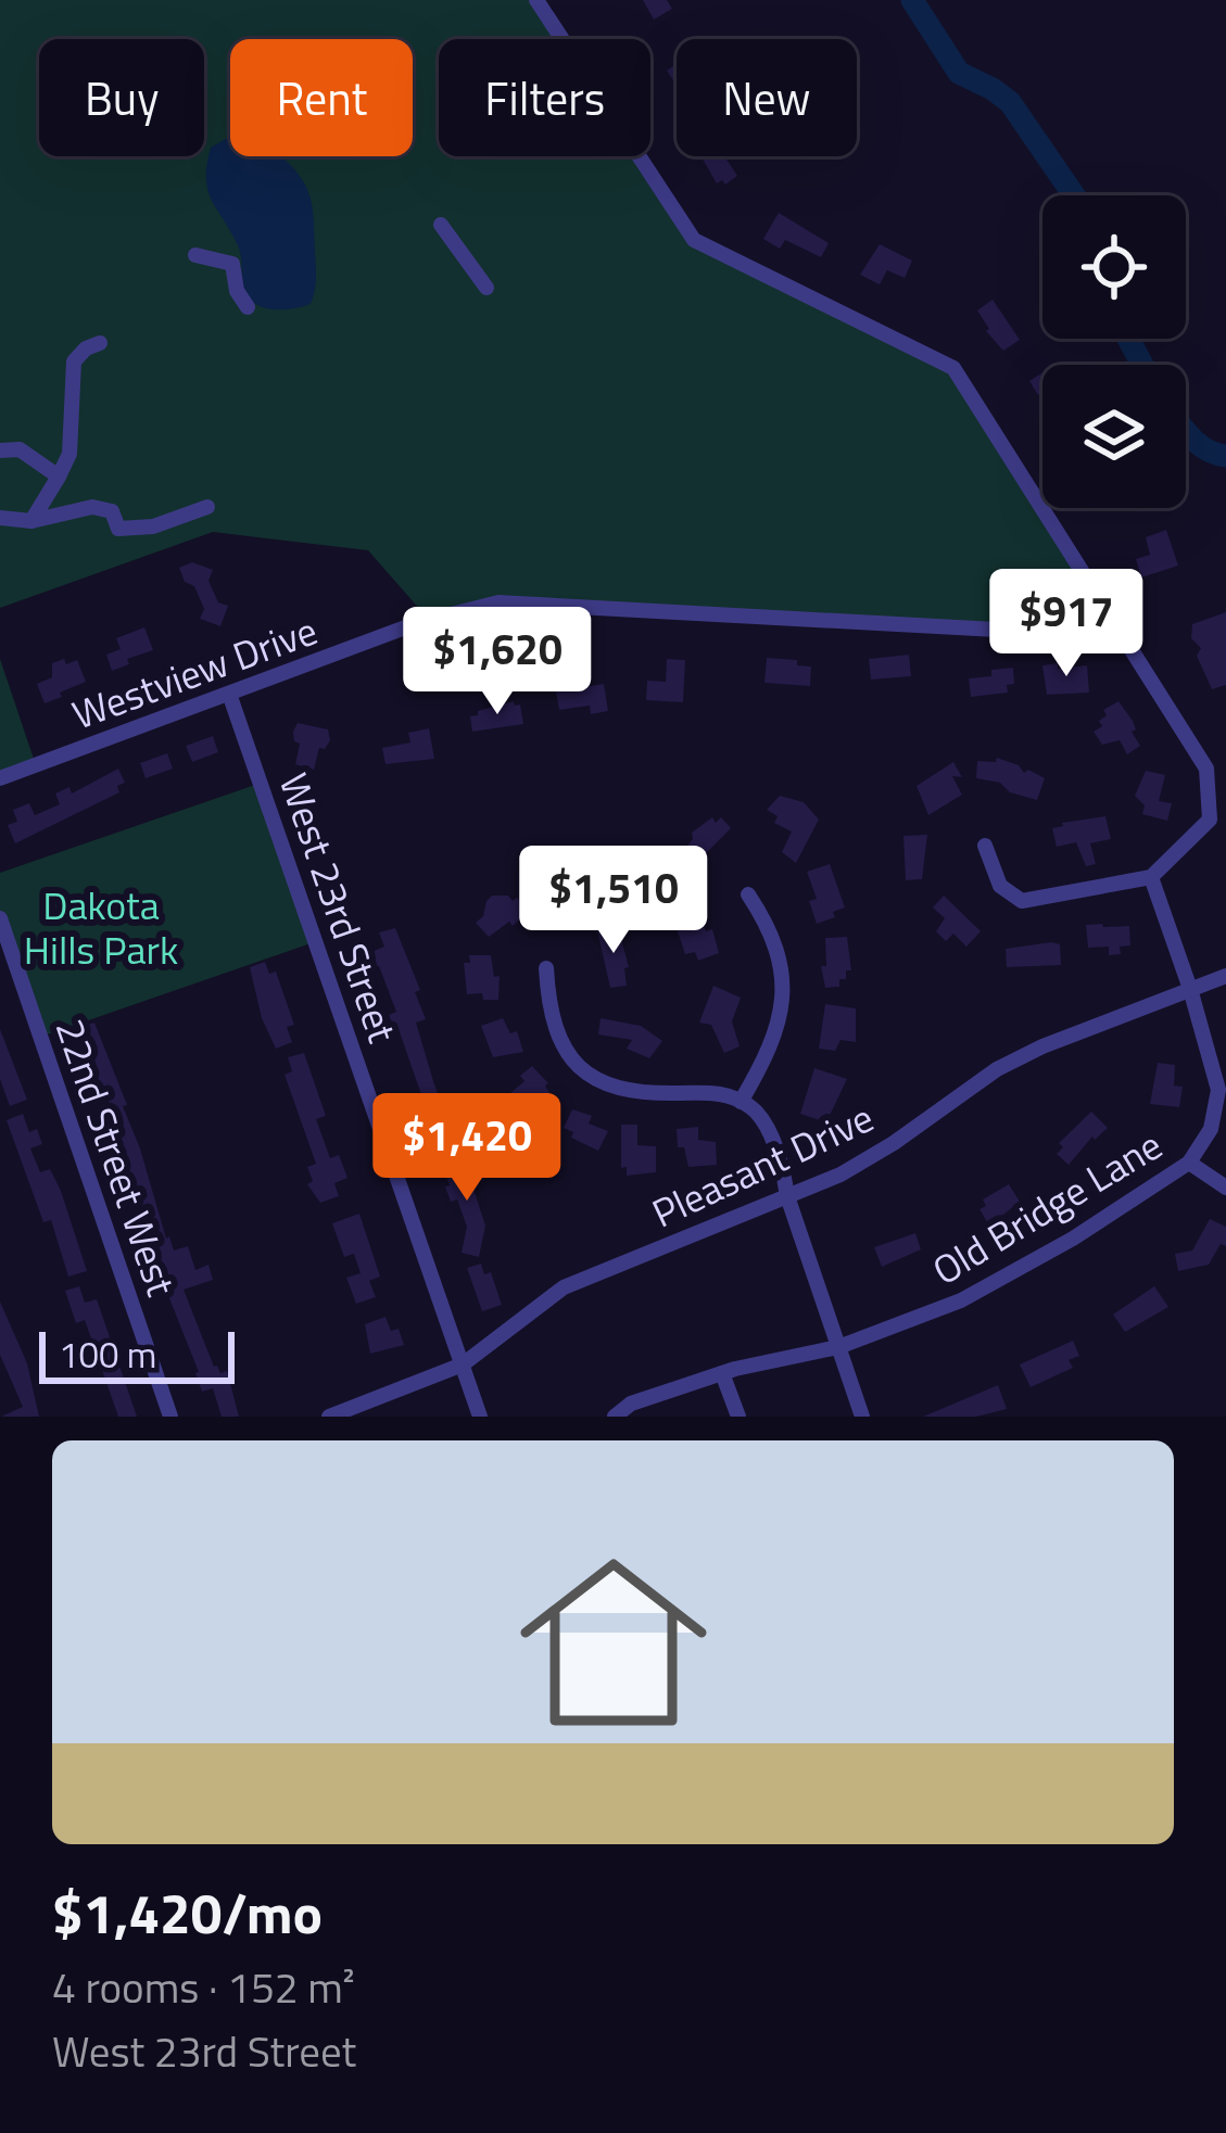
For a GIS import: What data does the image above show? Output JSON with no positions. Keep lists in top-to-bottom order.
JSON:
{
  "streets": {
    "street": [
      "Westview Drive",
      "West 23rd Street",
      "22nd Street West",
      "Pleasant Drive",
      "Old Bridge Lane"
    ]
  },
  "crossings": [
    ["Westview Drive", "West 23rd Street"],
    ["West 23rd Street", "Pleasant Drive"],
    ["Pleasant Drive", "Old Bridge Lane"]
  ],
  "parks": ["Dakota Hills Park"],
  "scale_bar": "100 m",
  "page": {
    "chip": [
      "Buy",
      "Rent",
      "Filters",
      "New"
    ],
    "price": [
      "$917",
      "$1,620",
      "$1,510",
      "$1,420"
    ],
    "scale": "100 m",
    "list": [
      {
        "name": "$1,420/mo",
        "note": "4 rooms · 152 m² · West 23rd Street"
      }
    ]
  }
}
